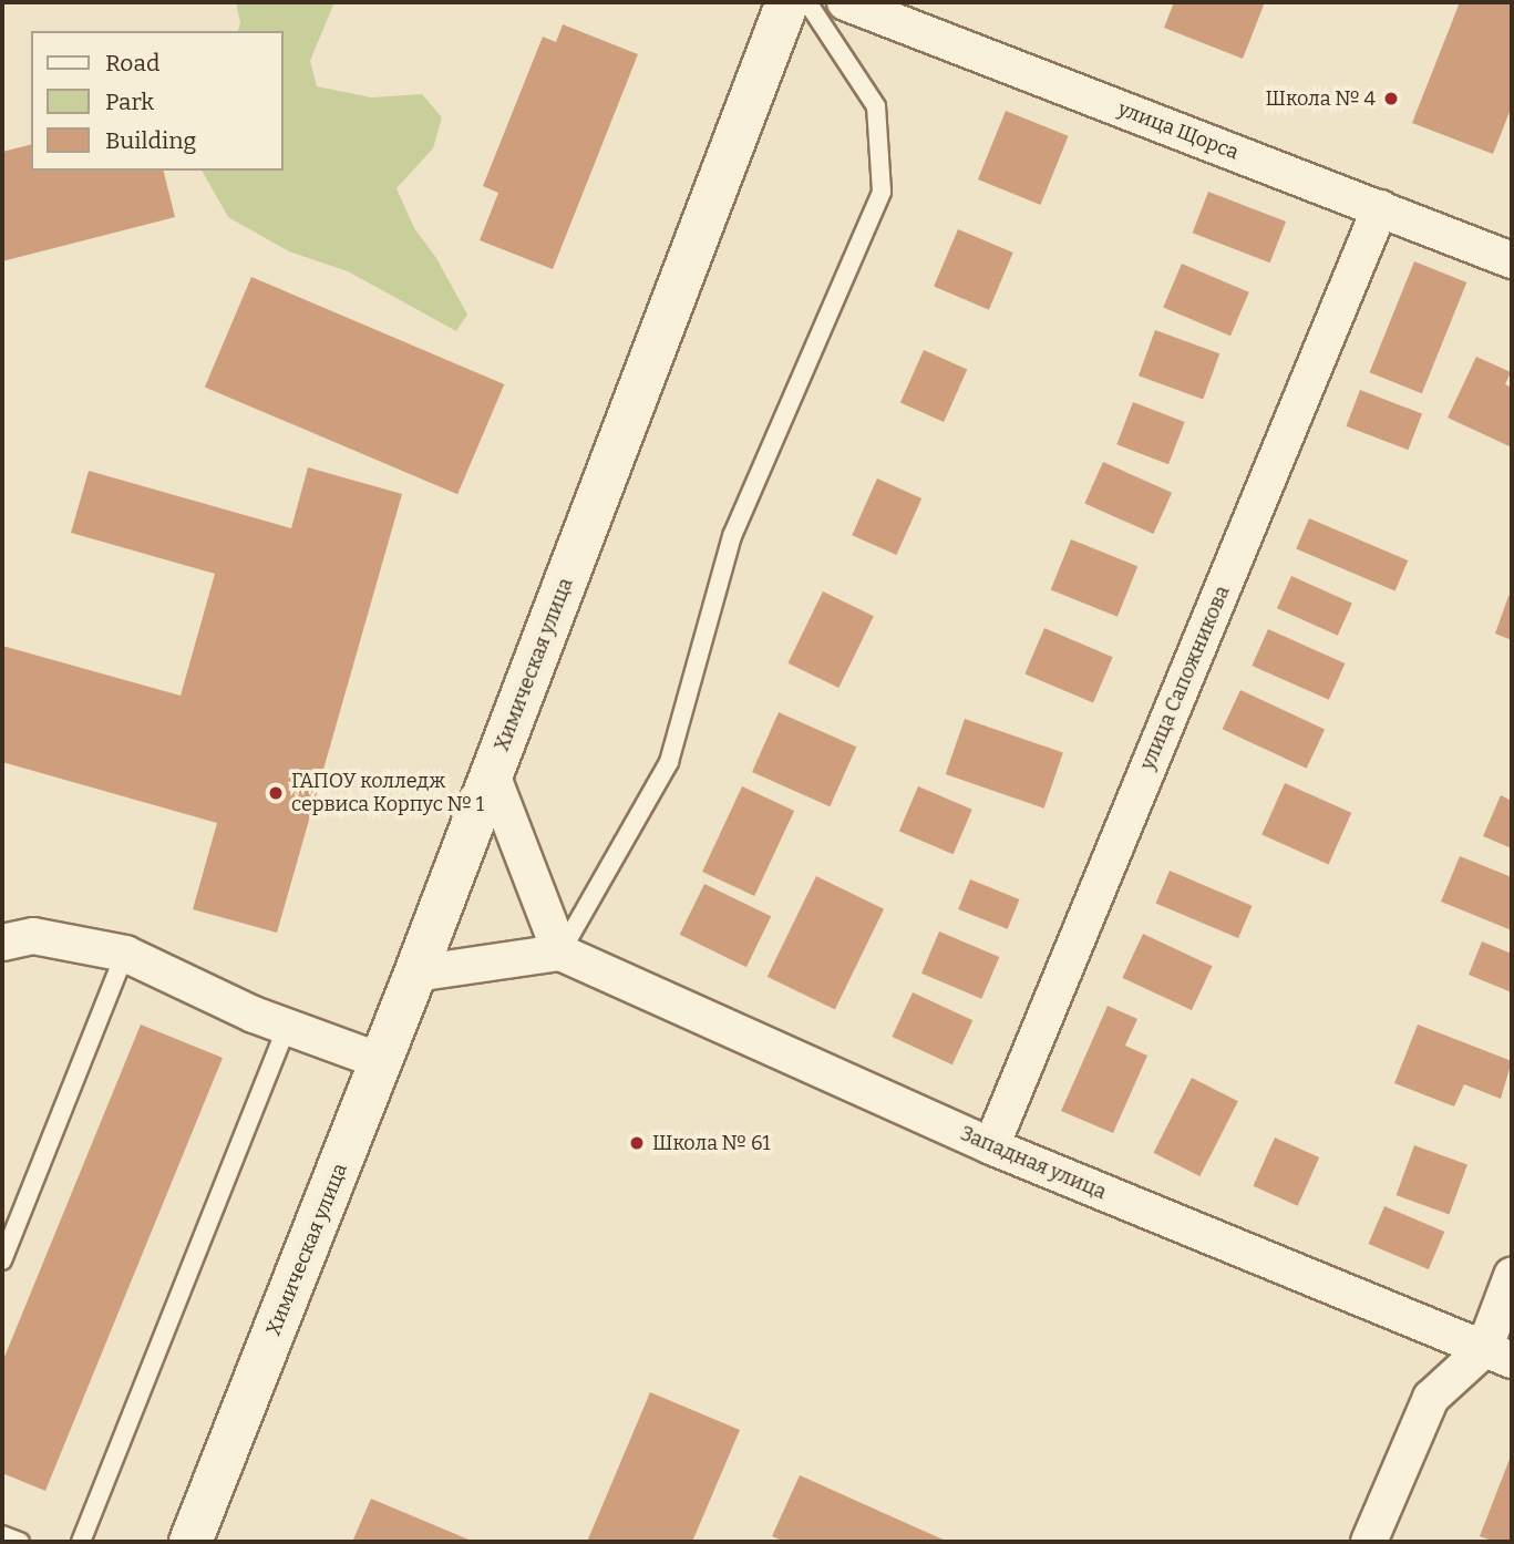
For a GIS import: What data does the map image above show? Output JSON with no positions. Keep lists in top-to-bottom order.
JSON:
{
  "streets": {
    "street": [
      "улица Щорса",
      "Химическая улица",
      "улица Сапожникова",
      "Западная улица"
    ]
  },
  "crossings": [
    ["улица Щорса", "улица Сапожникова"],
    ["улица Сапожникова", "Западная улица"]
  ],
  "places": ["Школа № 4", "ГАПОУ колледж сервиса Корпус № 1", "Школа № 61"],
  "legend": ["Road", "Park", "Building"]
}
